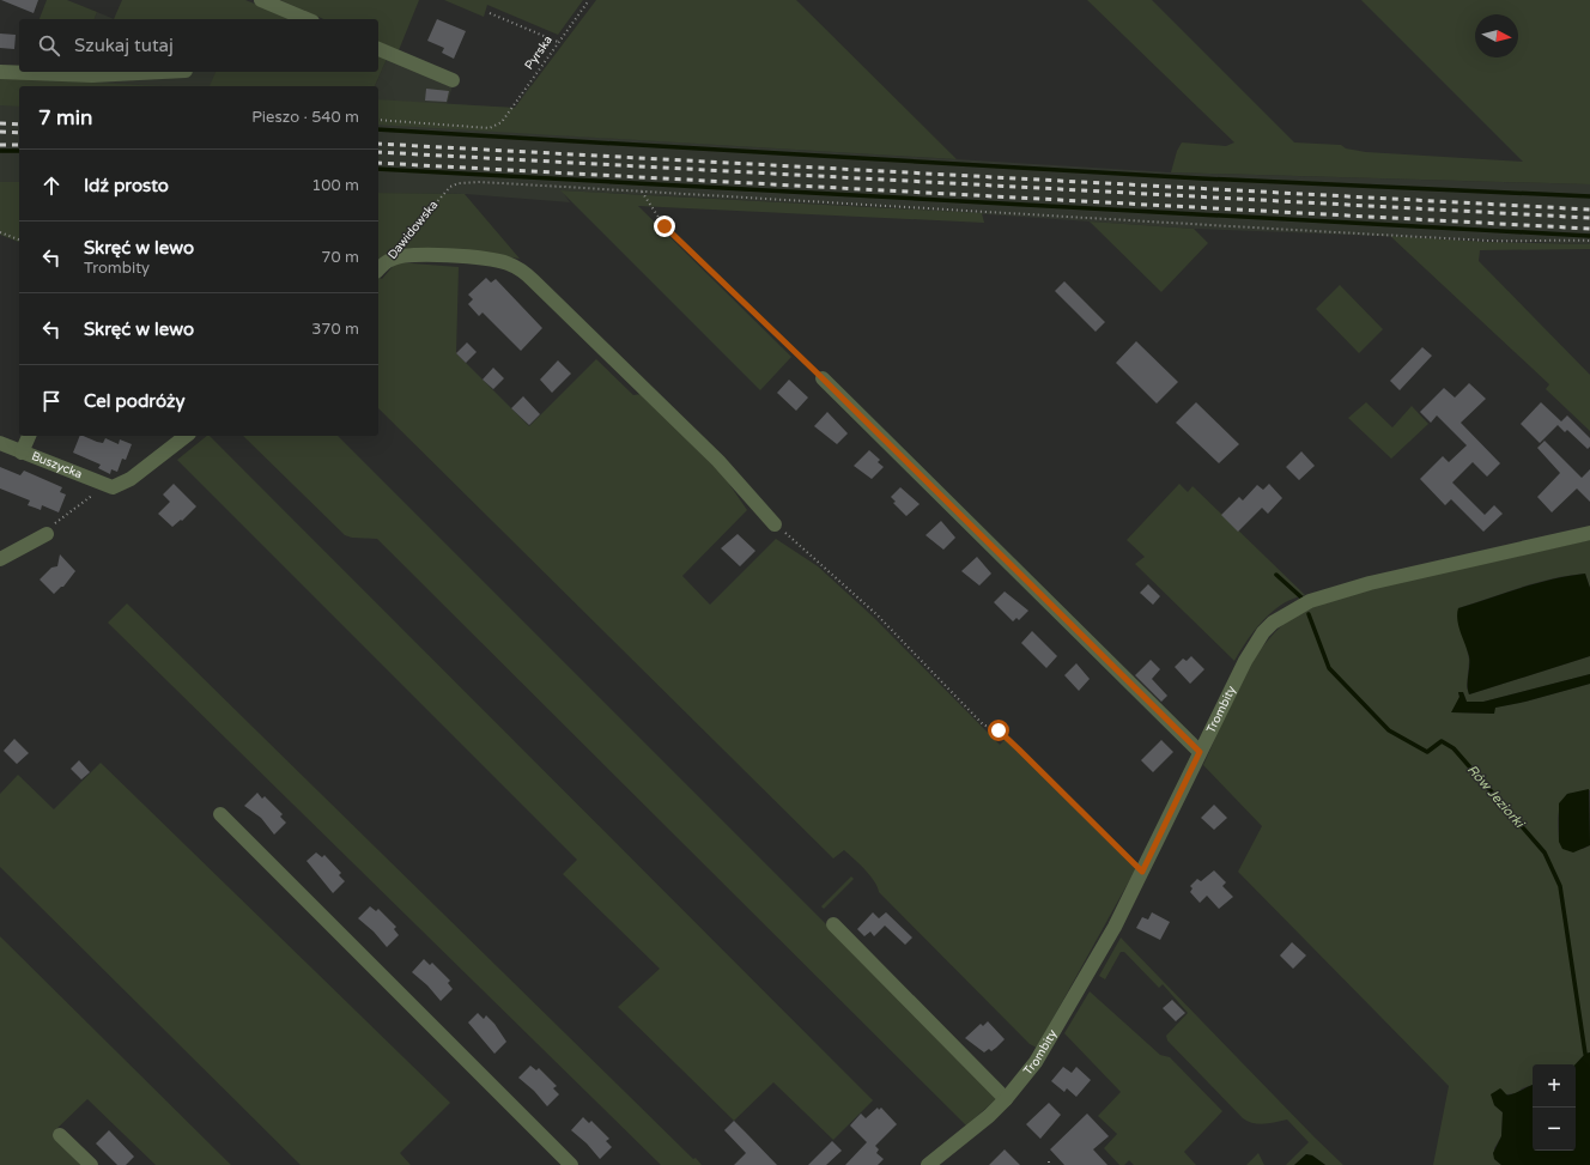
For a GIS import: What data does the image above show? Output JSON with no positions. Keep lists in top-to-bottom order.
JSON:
{
  "streets": {
    "street": ["Dawidowska", "Buszycka", "Trombity"],
    "path": ["Pyrska"]
  },
  "water": ["Rów Jeziorki"],
  "north": "right",
  "page": {
    "search": "Szukaj tutaj",
    "heading": ["7 min", "Pieszo · 540 m"],
    "list": [
      ["Idź prosto", "100 m"],
      ["Skręć w lewo", "Trombity", "70 m"],
      ["Skręć w lewo", "370 m"],
      "Cel podróży"
    ],
    "map_buttons": ["+", "−"]
  }
}
